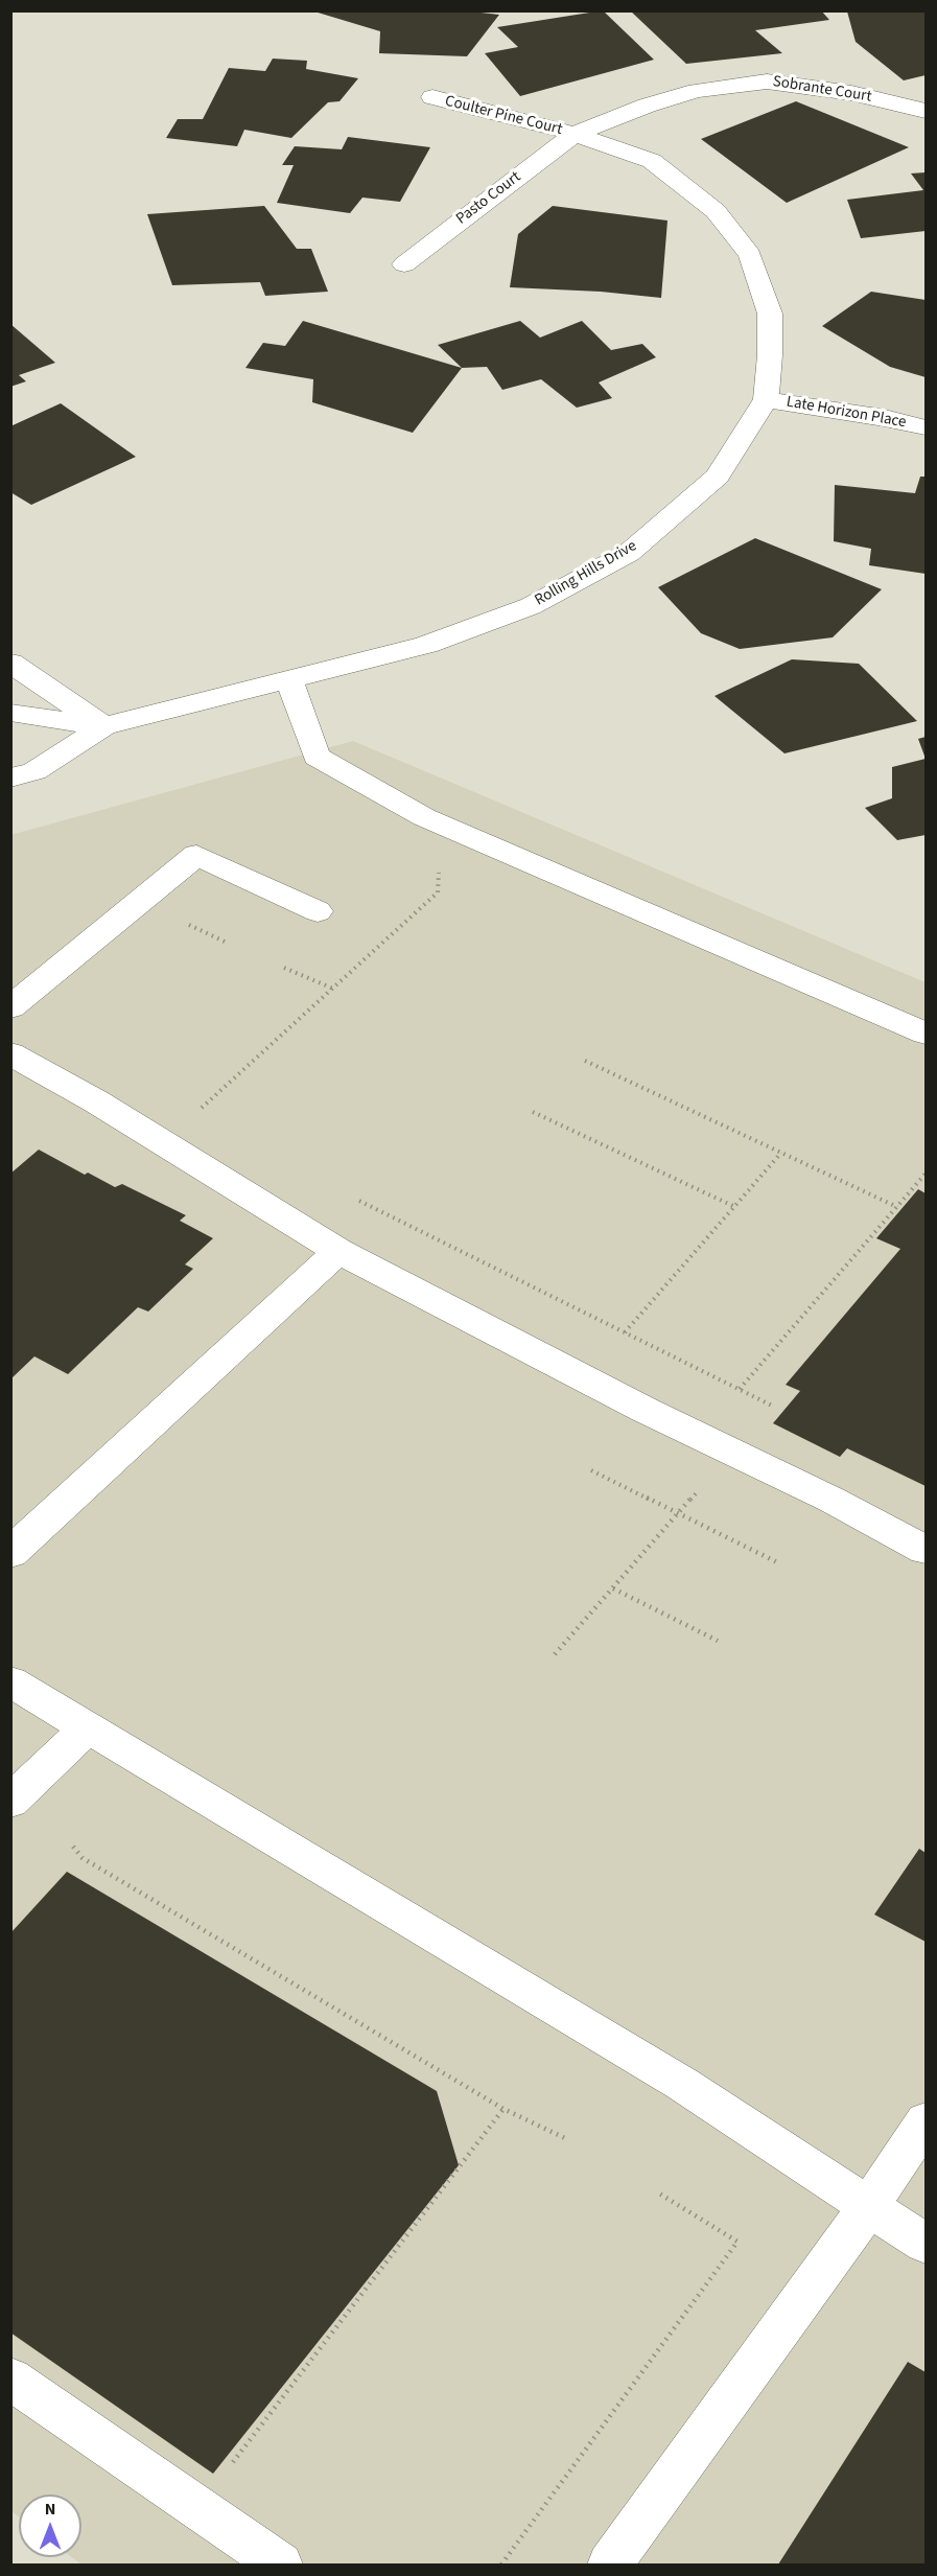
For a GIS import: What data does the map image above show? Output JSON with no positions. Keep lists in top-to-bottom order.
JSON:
{
  "streets": {
    "street": [
      "Sobrante Court",
      "Coulter Pine Court",
      "Pasto Court",
      "Late Horizon Place",
      "Rolling Hills Drive"
    ]
  },
  "crossings": [
    ["Sobrante Court", "Coulter Pine Court"],
    ["Sobrante Court", "Pasto Court"],
    ["Sobrante Court", "Rolling Hills Drive"],
    ["Coulter Pine Court", "Pasto Court"],
    ["Coulter Pine Court", "Rolling Hills Drive"],
    ["Pasto Court", "Rolling Hills Drive"],
    ["Late Horizon Place", "Rolling Hills Drive"]
  ],
  "north": "top"
}
